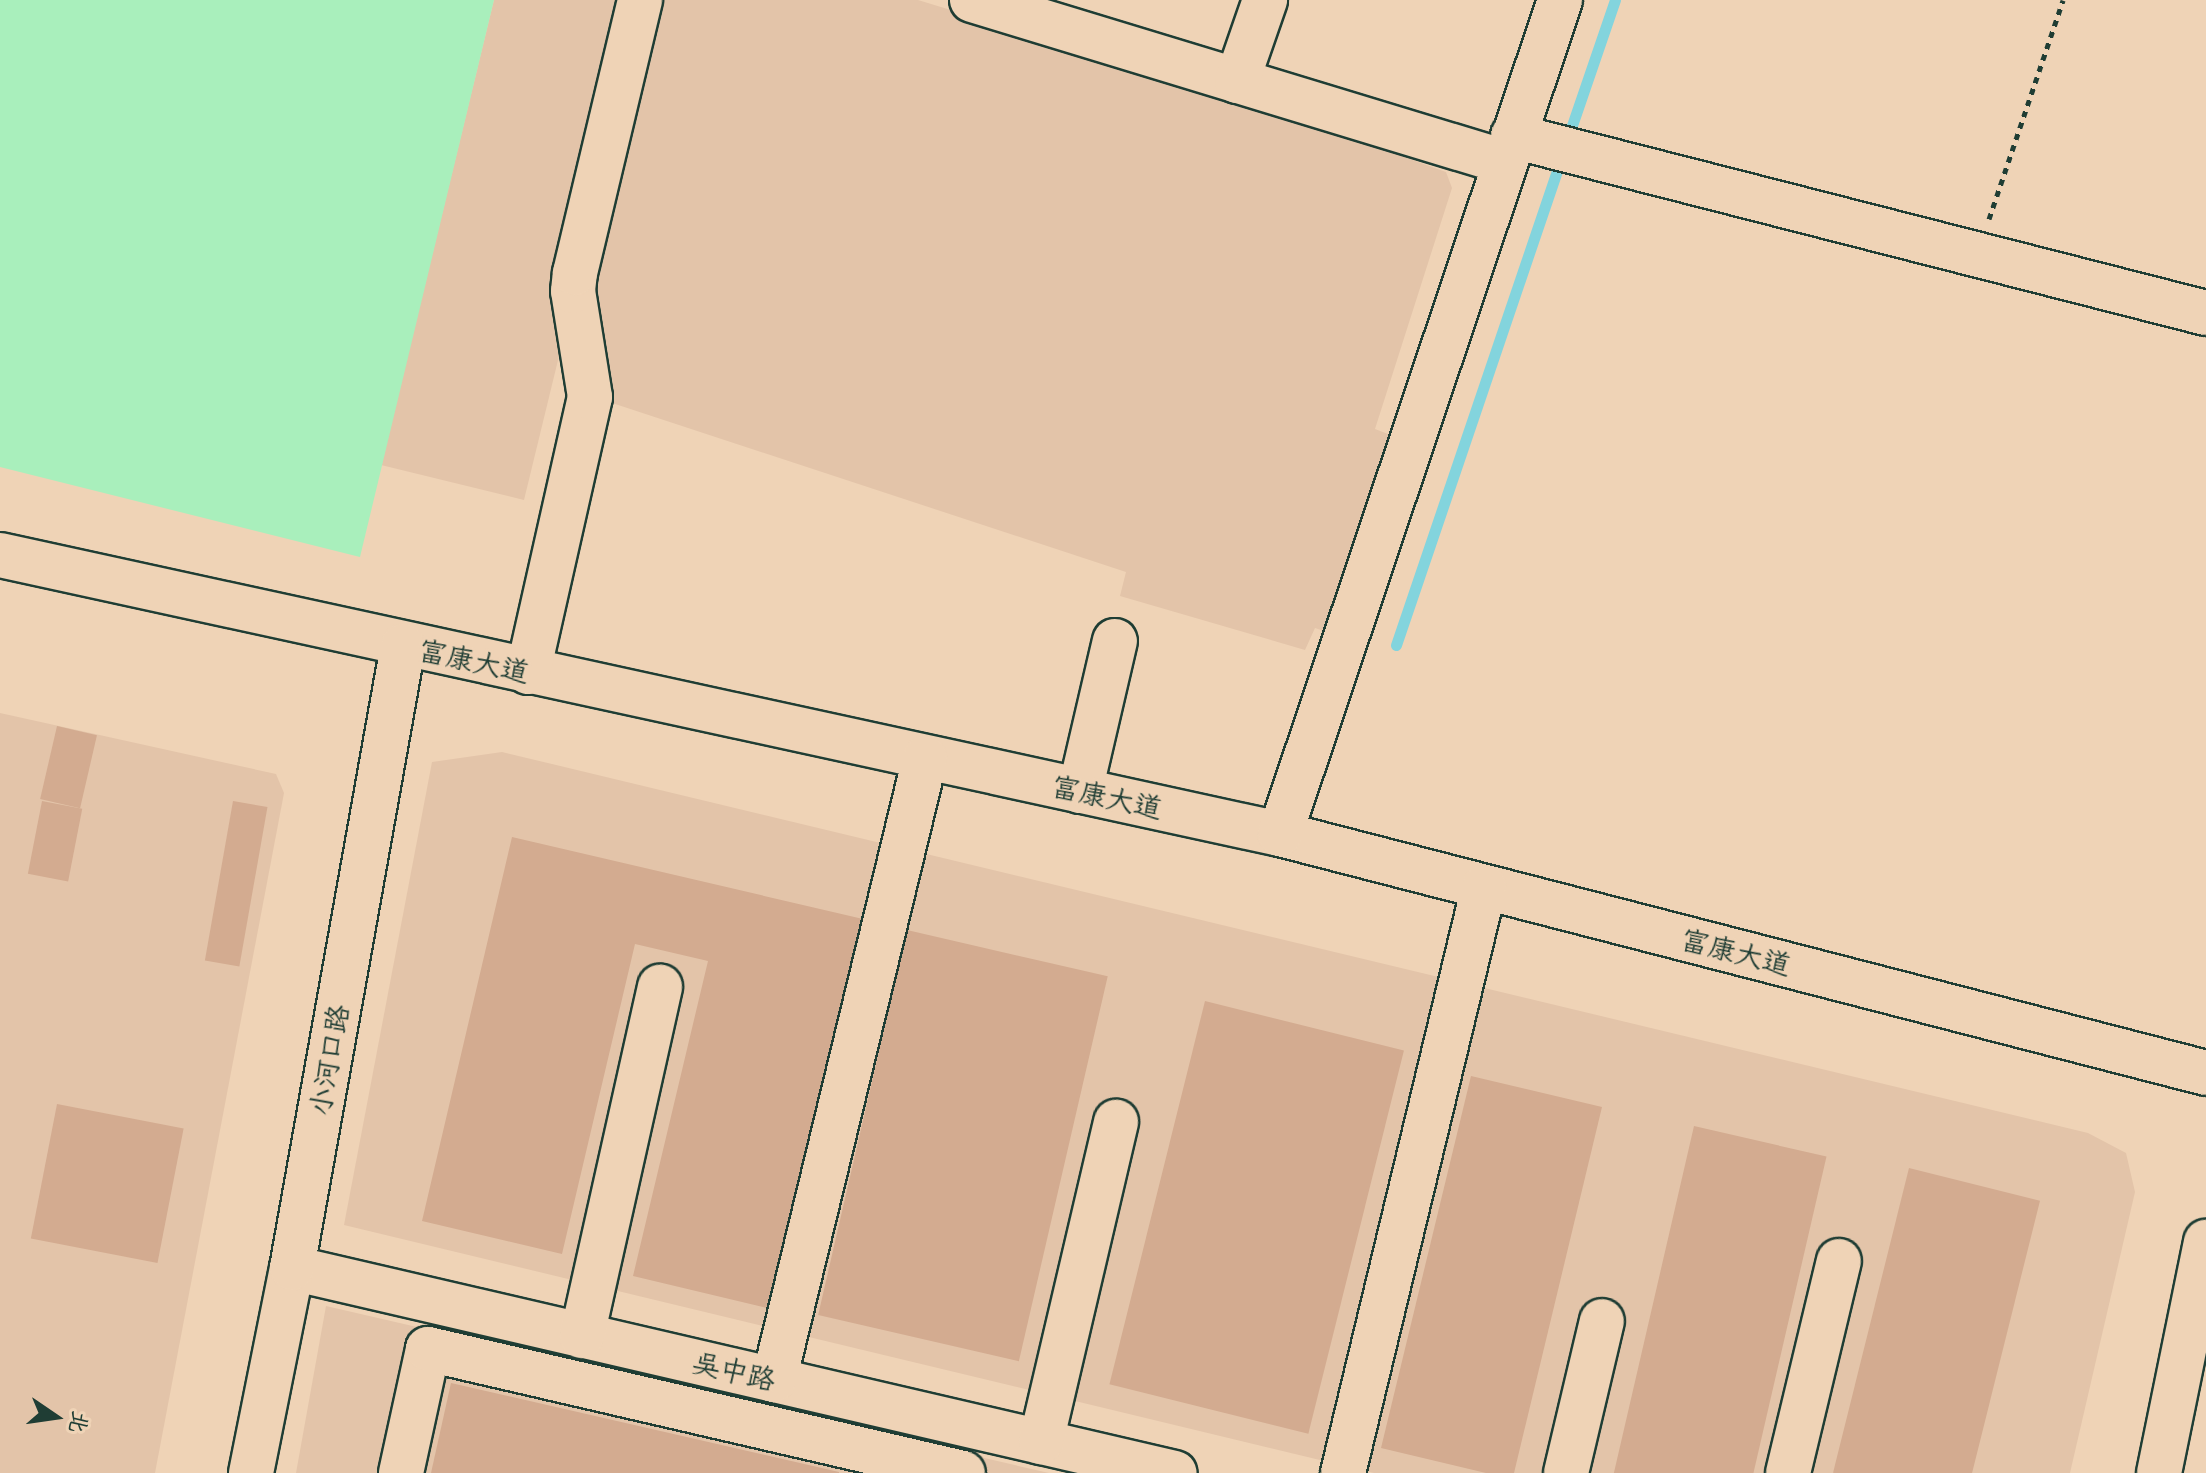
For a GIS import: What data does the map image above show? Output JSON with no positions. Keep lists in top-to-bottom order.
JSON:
{
  "streets": {
    "street": ["富康大道", "小河口路", "吴中路"]
  },
  "crossings": [
    ["富康大道", "小河口路"],
    ["小河口路", "吴中路"]
  ],
  "north": "right"
}
